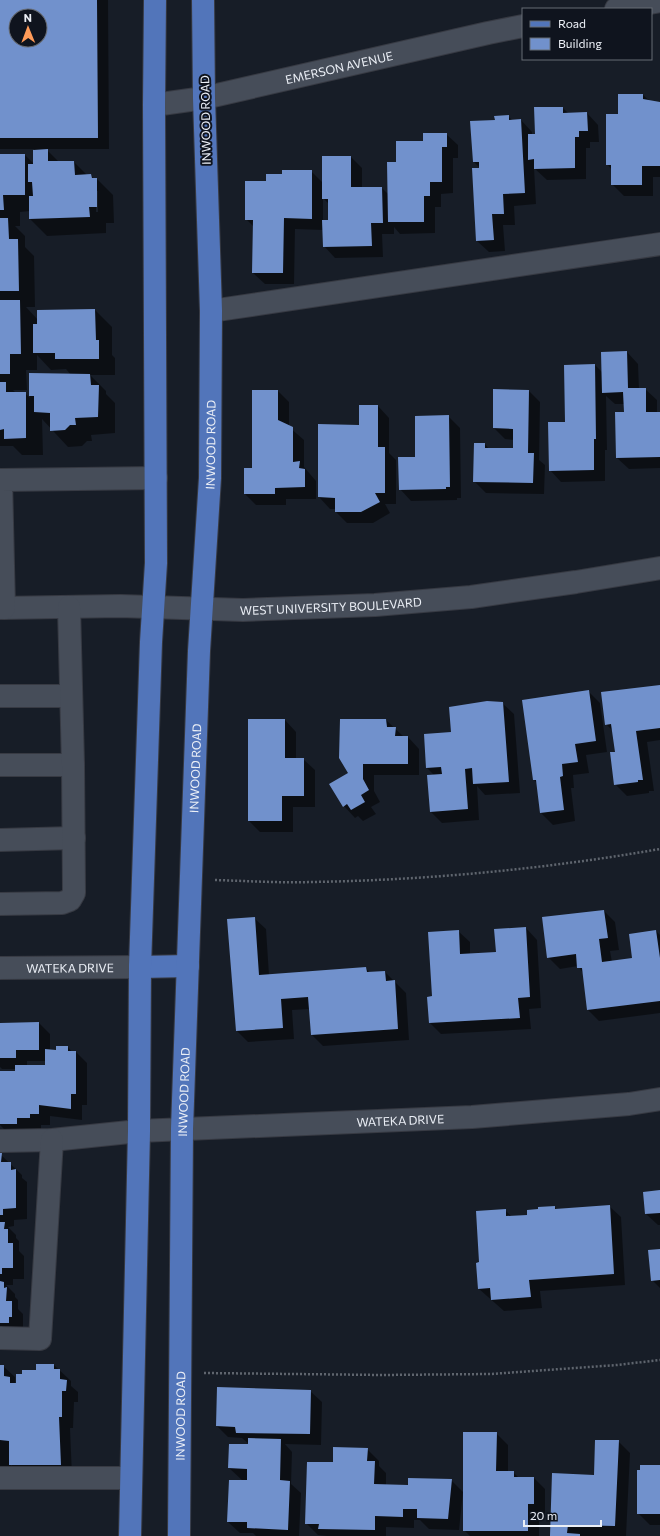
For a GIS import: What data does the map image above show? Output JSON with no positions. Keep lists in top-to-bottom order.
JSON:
{
  "streets": {
    "main road": ["INWOOD ROAD"],
    "street": ["EMERSON AVENUE", "WEST UNIVERSITY BOULEVARD", "WATEKA DRIVE"]
  },
  "crossings": [
    ["EMERSON AVENUE", "INWOOD ROAD"],
    ["INWOOD ROAD", "WEST UNIVERSITY BOULEVARD"],
    ["INWOOD ROAD", "WATEKA DRIVE"]
  ],
  "legend": ["Road", "Building"],
  "scale_bar": "20 m",
  "north": "top"
}
